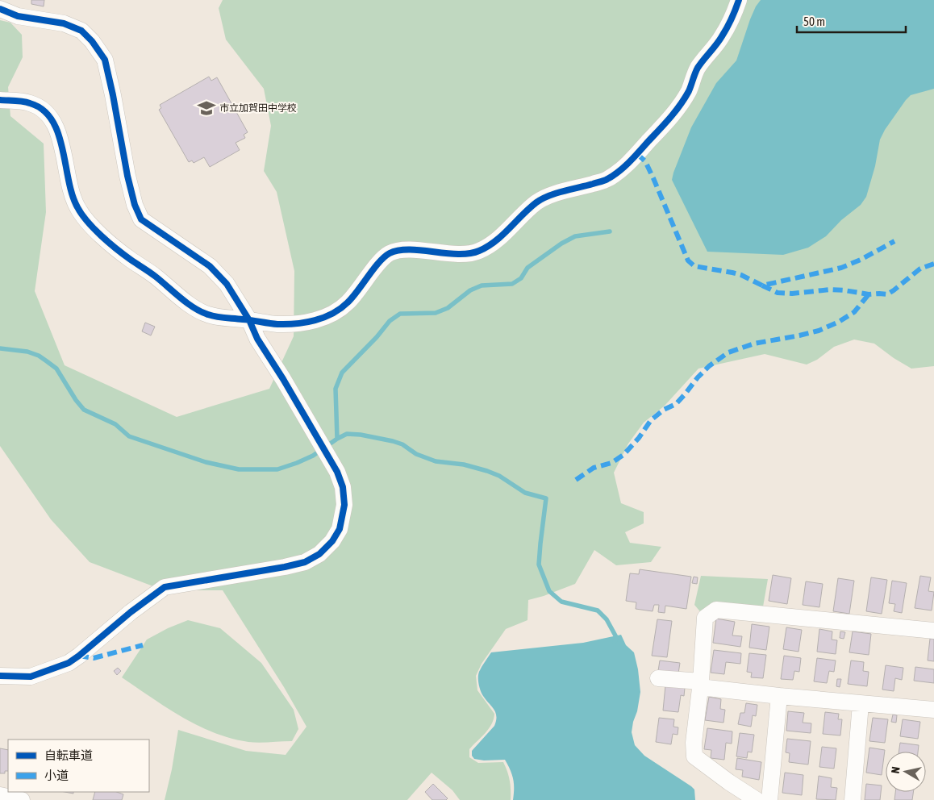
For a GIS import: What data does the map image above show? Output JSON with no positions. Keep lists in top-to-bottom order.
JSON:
{
  "places": {
    "school or university": ["市立加賀田中学校"]
  },
  "legend": ["自転車道", "小道"],
  "scale_bar": "50 m",
  "north": "left"
}
